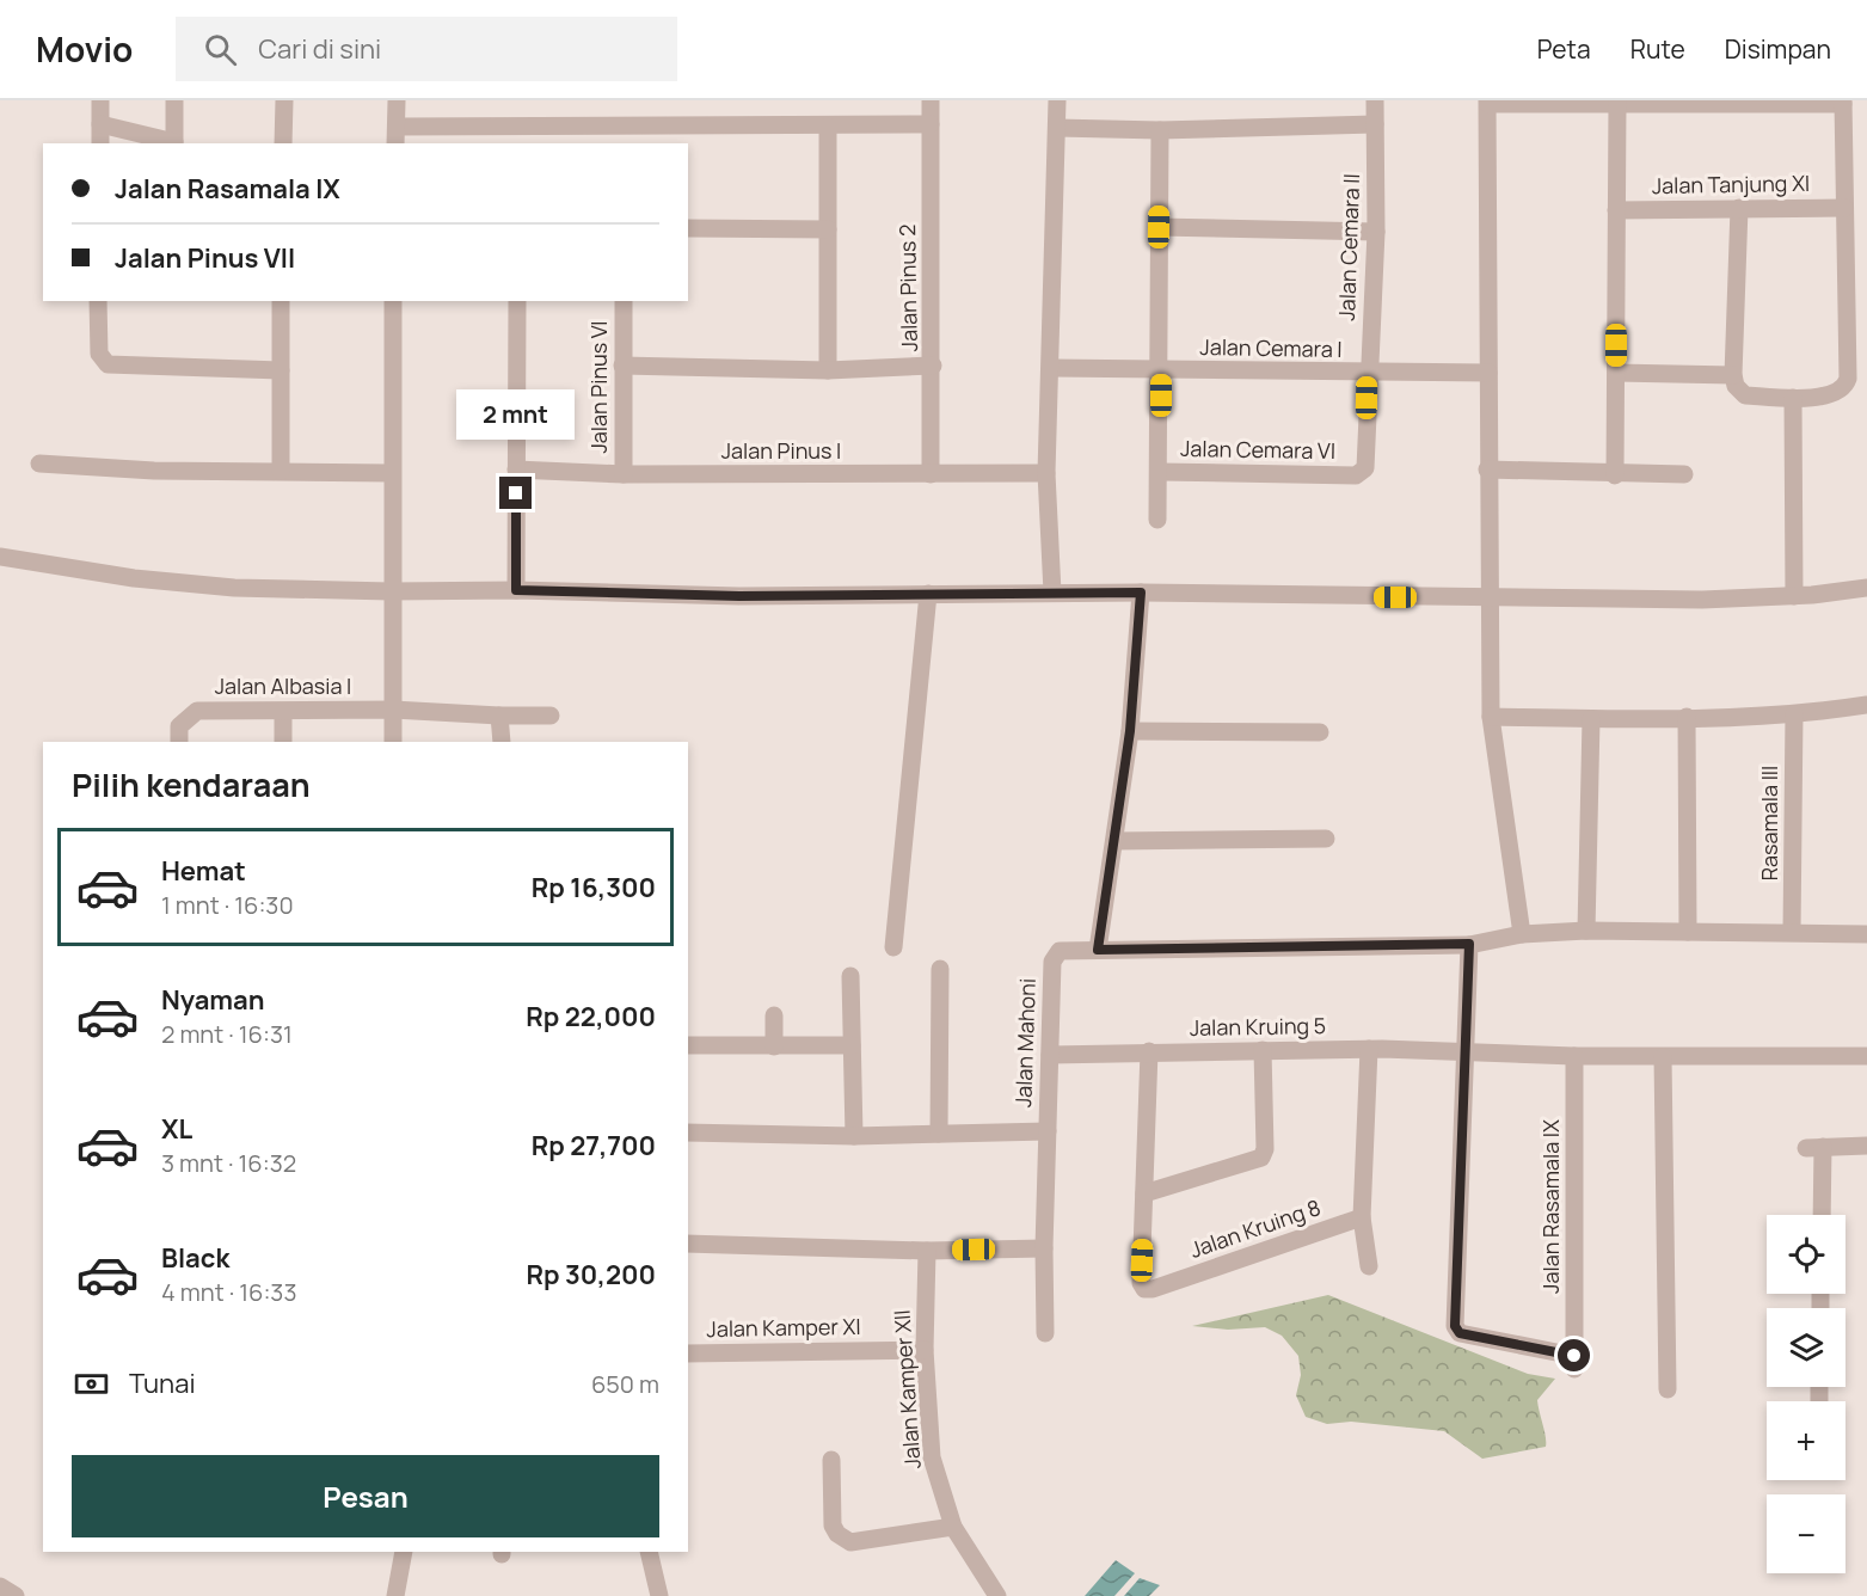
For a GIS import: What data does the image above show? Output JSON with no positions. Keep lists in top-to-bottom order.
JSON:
{
  "streets": {
    "street": [
      "Jalan Tanjung XI",
      "Jalan Cemara II",
      "Jalan Pinus 2",
      "Jalan Cemara I",
      "Jalan Pinus Vl",
      "Jalan Cemara VI",
      "Jalan Pinus I",
      "Jalan Albasia I",
      "Rasamala III",
      "Jalan Kruing 5",
      "Jalan Mahoni",
      "Jalan Rasamala IX",
      "Jalan Kruing 8",
      "Jalan Kamper XI",
      "Jalan Kamper XII"
    ]
  },
  "crossings": [
    ["Jalan Cemara II", "Jalan Cemara I"],
    ["Jalan Cemara II", "Jalan Cemara VI"],
    ["Jalan Pinus 2", "Jalan Pinus I"],
    ["Jalan Pinus Vl", "Jalan Pinus I"],
    ["Rasamala III", "Jalan Mahoni"],
    ["Jalan Kruing 5", "Jalan Mahoni"],
    ["Jalan Kruing 5", "Jalan Rasamala IX"],
    ["Jalan Kruing 5", "Jalan Kruing 8"],
    ["Jalan Mahoni", "Jalan Rasamala IX"],
    ["Jalan Kamper XI", "Jalan Kamper XII"]
  ],
  "page": {
    "header": "Movio",
    "search": "Cari di sini",
    "nav": ["Peta", "Rute", "Disimpan"],
    "banner": ["Jalan Rasamala IX", "Jalan Pinus VII"],
    "bubble": "2 mnt",
    "heading": "Pilih kendaraan",
    "list": [
      {
        "name": "Hemat",
        "note": "1 mnt · 16:30",
        "value": "Rp 16,300"
      },
      {
        "name": "Nyaman",
        "note": "2 mnt · 16:31",
        "value": "Rp 22,000"
      },
      {
        "name": "XL",
        "note": "3 mnt · 16:32",
        "value": "Rp 27,700"
      },
      {
        "name": "Black",
        "note": "4 mnt · 16:33",
        "value": "Rp 30,200"
      }
    ],
    "map_buttons": ["+", "−"],
    "pay": ["Tunai", "650 m"],
    "buttons": "Pesan"
  }
}
